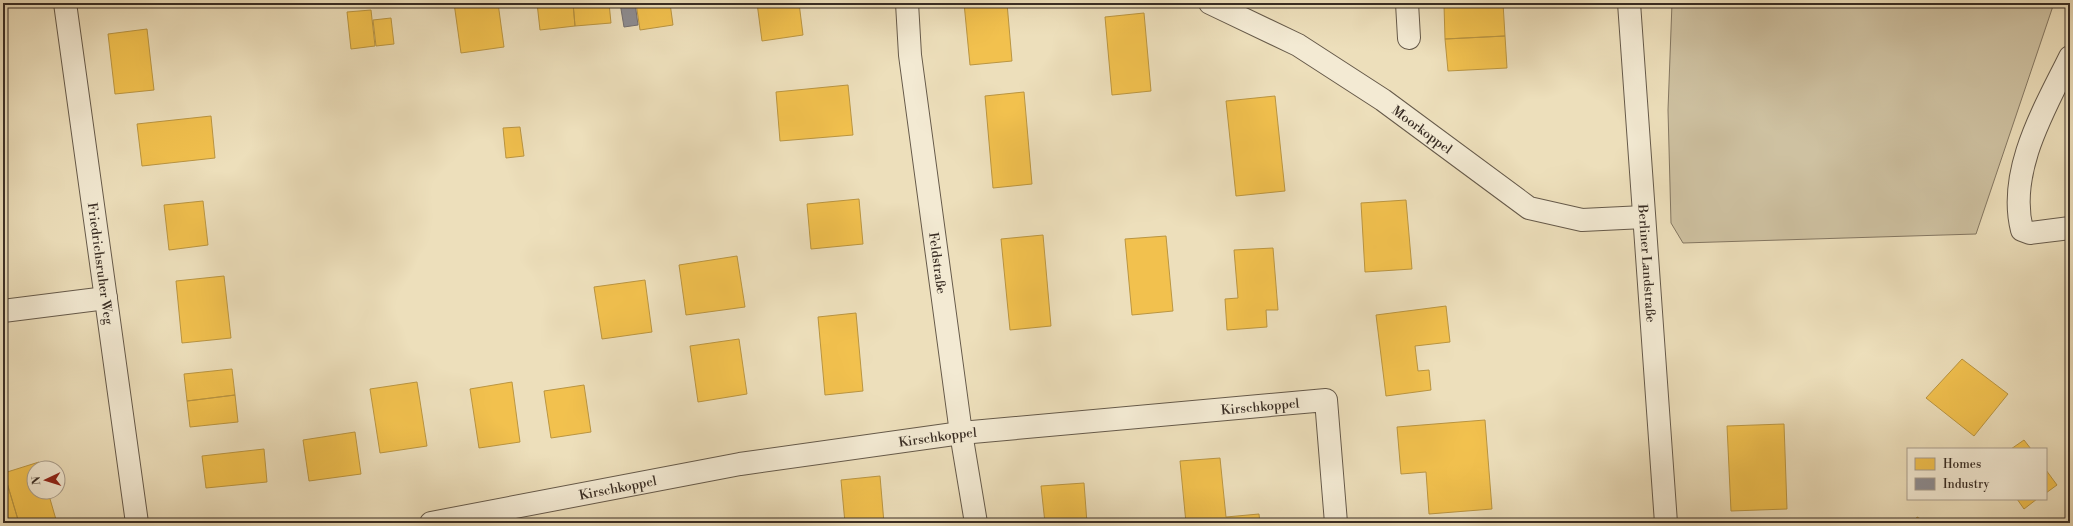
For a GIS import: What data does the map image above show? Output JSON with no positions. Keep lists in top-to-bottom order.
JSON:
{
  "streets": {
    "street": [
      "Moorkoppel",
      "Friedrichsruher Weg",
      "Feldstraße",
      "Berliner Landstraße",
      "Kirschkoppel"
    ]
  },
  "crossings": [
    ["Moorkoppel", "Berliner Landstraße"],
    ["Feldstraße", "Kirschkoppel"]
  ],
  "legend": ["Homes", "Industry"],
  "north": "left"
}
